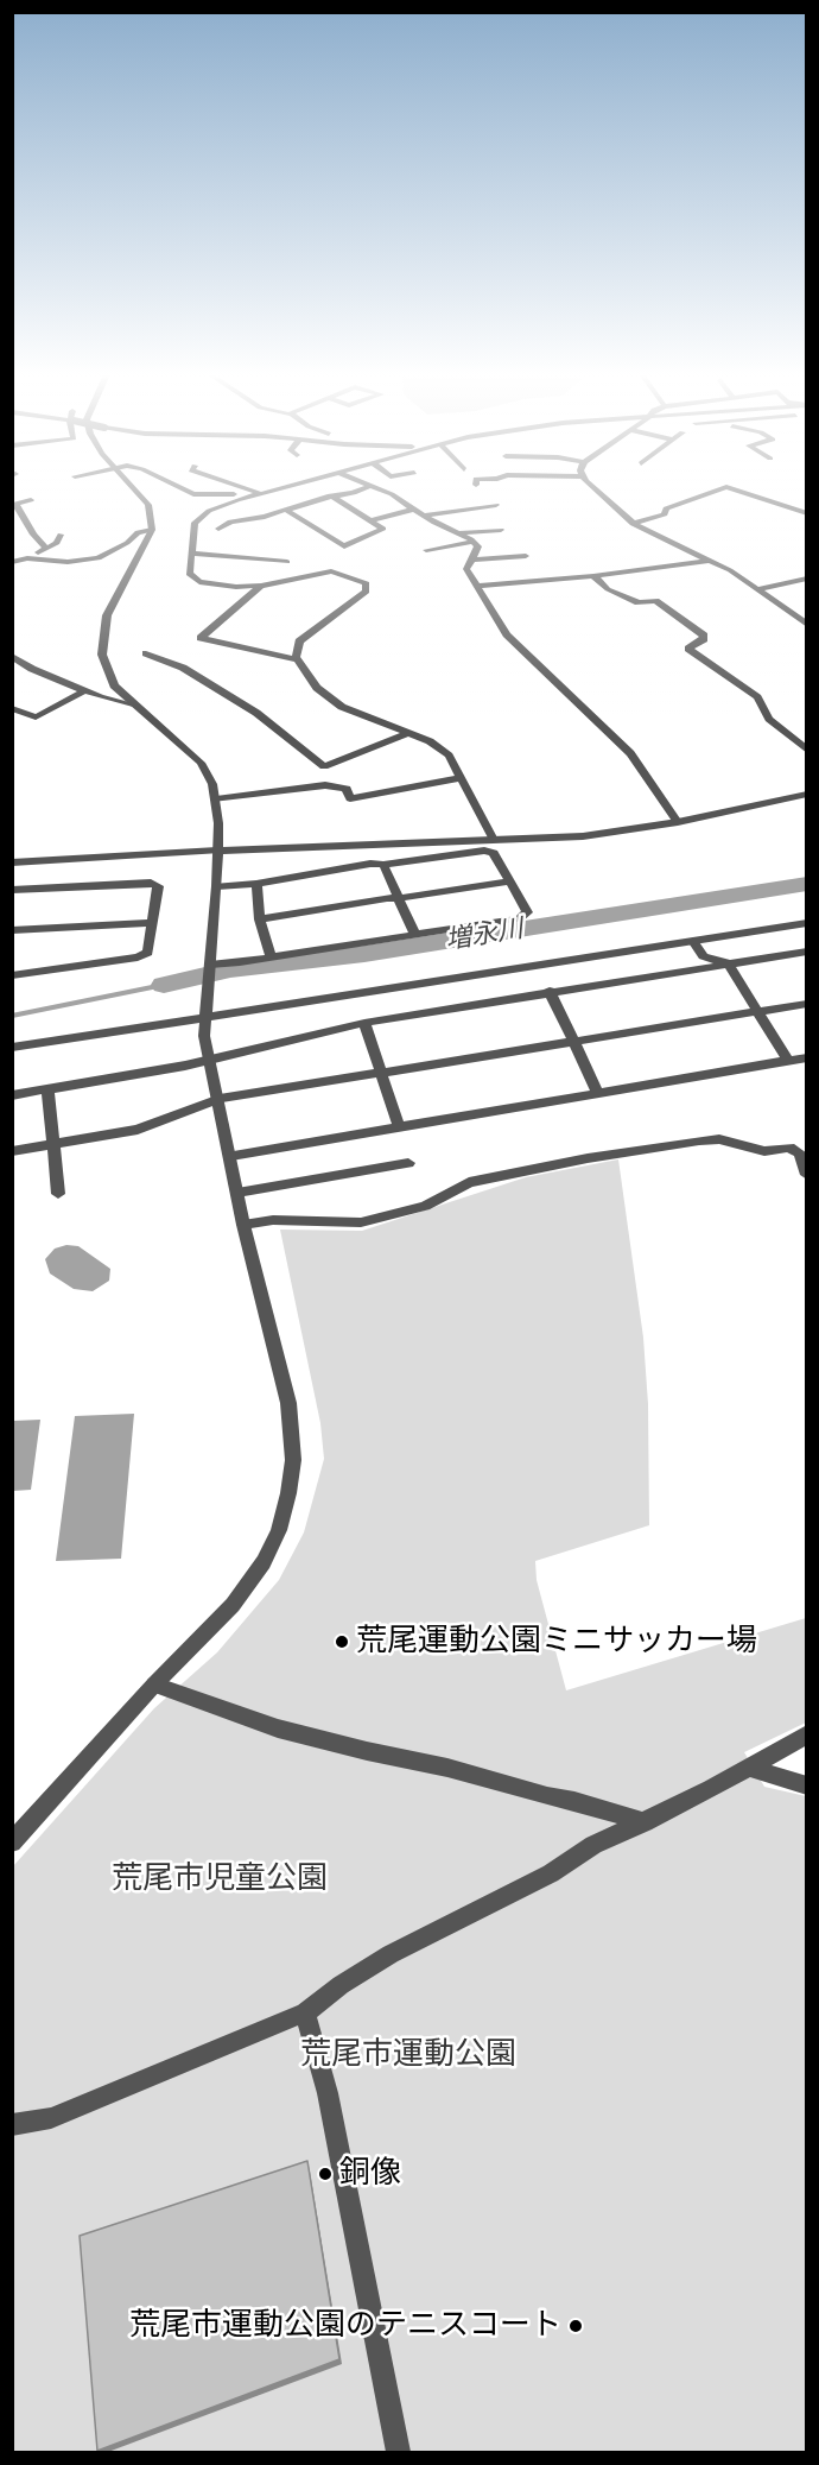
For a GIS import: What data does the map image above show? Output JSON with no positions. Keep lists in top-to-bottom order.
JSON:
{
  "water": ["増永川"],
  "parks": ["荒尾市児童公園", "荒尾市運動公園"],
  "places": ["荒尾運動公園ミニサッカー場", "銅像", "荒尾市運動公園のテニスコート"]
}
